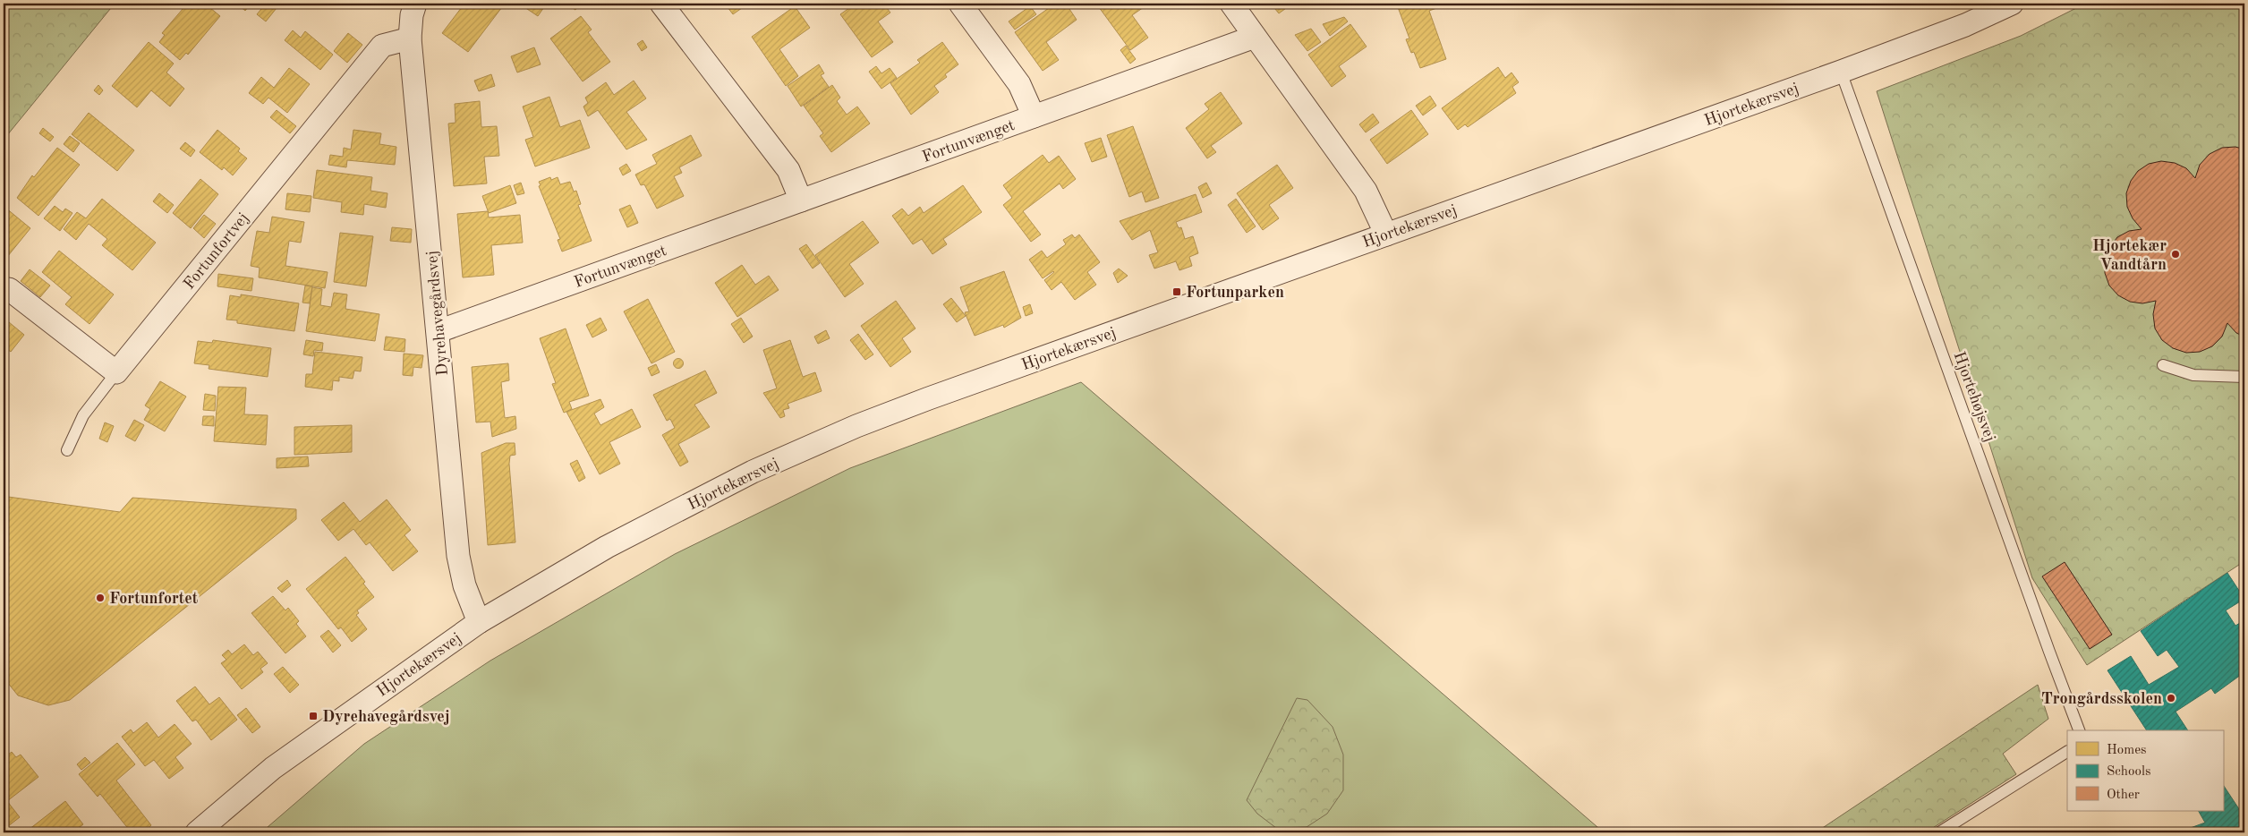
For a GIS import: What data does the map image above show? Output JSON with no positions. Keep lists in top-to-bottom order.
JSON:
{
  "streets": {
    "street": [
      "Hjortekærsvej",
      "Fortunvænget",
      "Fortunfortvej",
      "Dyrehavegårdsvej"
    ],
    "lane": ["Hjortehøjsvej"]
  },
  "crossings": [
    ["Hjortekærsvej", "Dyrehavegårdsvej"],
    ["Hjortekærsvej", "Hjortehøjsvej"],
    ["Fortunvænget", "Dyrehavegårdsvej"],
    ["Fortunfortvej", "Dyrehavegårdsvej"]
  ],
  "places": {
    "other": ["Hjortekær Vandtårn", "Fortunfortet", "Trongårdsskolen"],
    "transit": ["Fortunparken", "Dyrehavegårdsvej"]
  },
  "legend": ["Homes", "Schools", "Other"]
}
